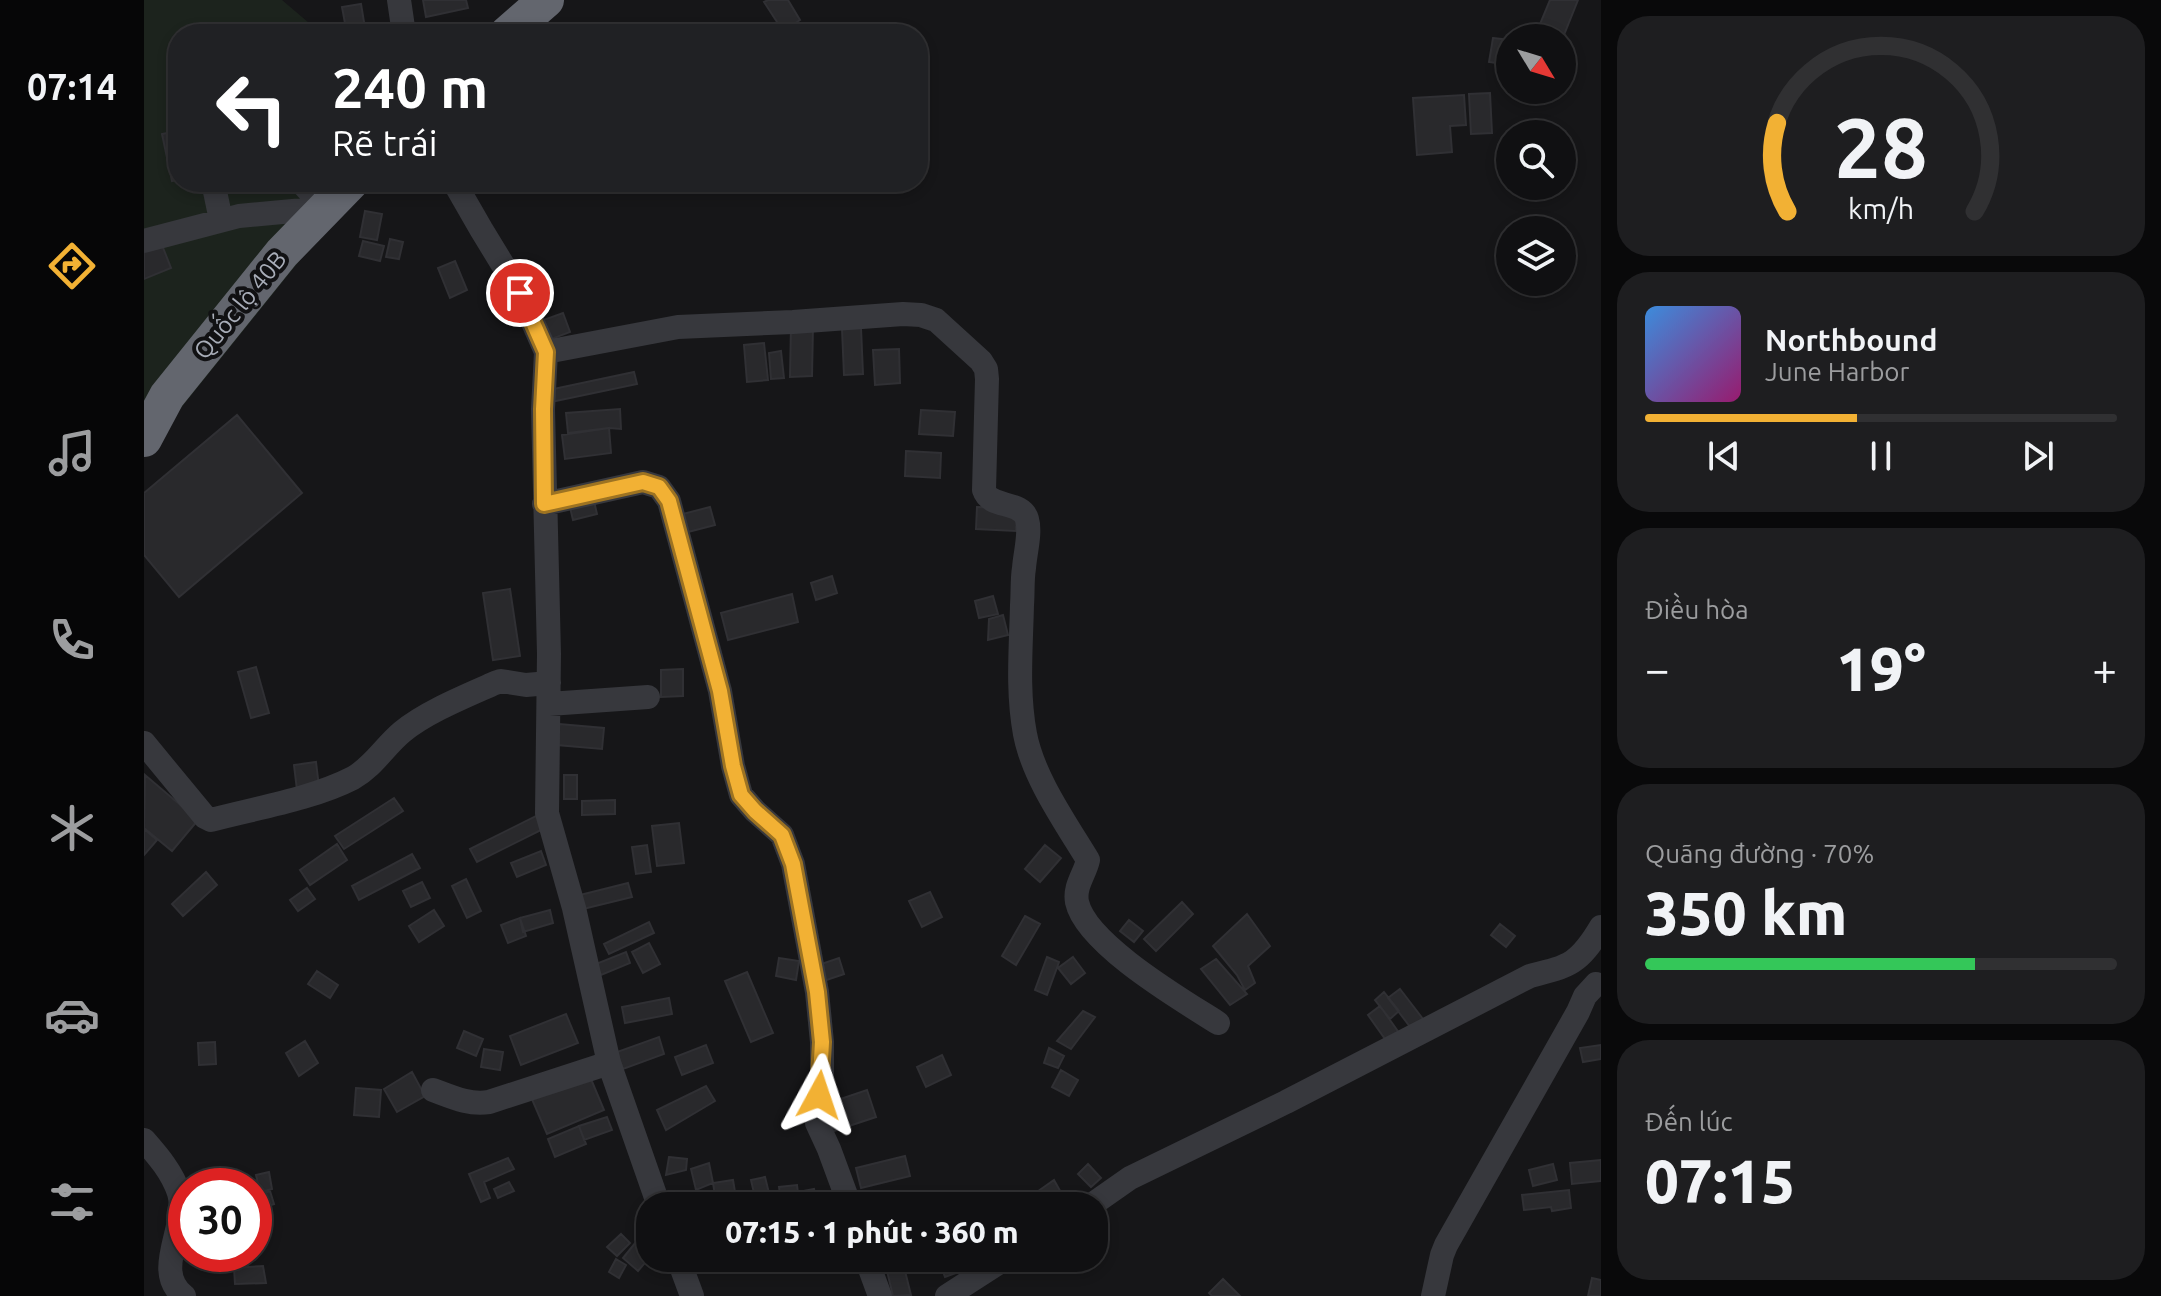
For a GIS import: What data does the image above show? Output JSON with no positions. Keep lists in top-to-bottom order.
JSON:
{
  "streets": {
    "highway": ["Quốc lộ 40B"]
  },
  "north": "bottom right",
  "page": {
    "tabs": "07:14",
    "turn": ["240 m", "Rẽ trái"],
    "song": ["Northbound", "June Harbor"],
    "tile": [
      "Điều hòa",
      ["Quãng đường · 70%", "350 km"],
      ["Đến lúc", "07:15"]
    ],
    "heat": ["−", "19°", "+"],
    "limit": "30",
    "trip": "07:15 · 1 phút · 360 m",
    "gauge": ["28", "km/h"]
  }
}
